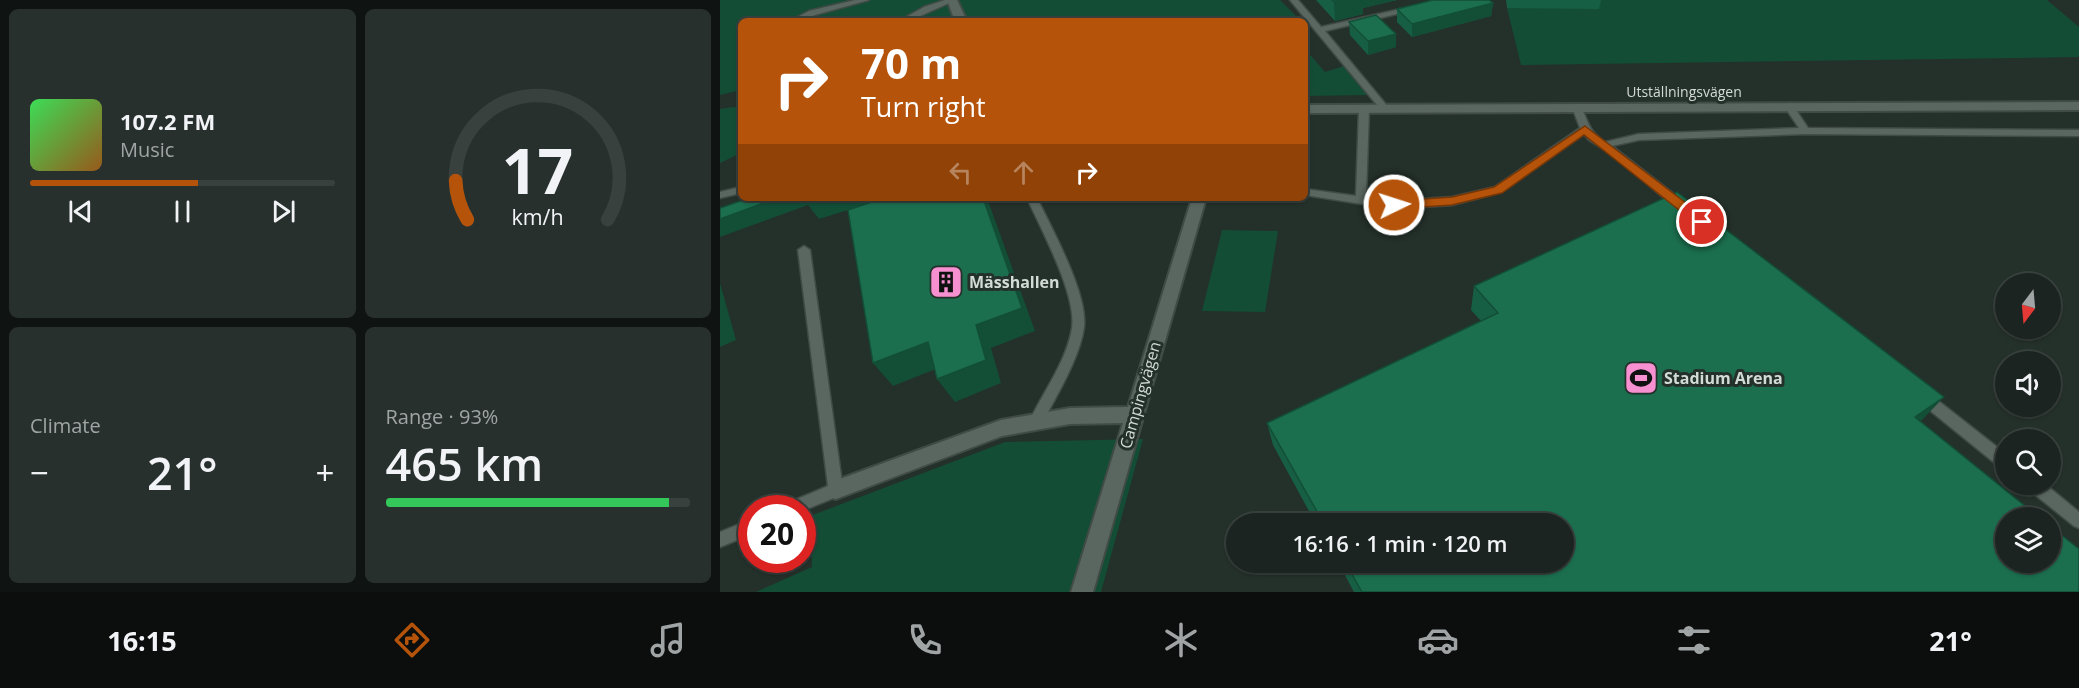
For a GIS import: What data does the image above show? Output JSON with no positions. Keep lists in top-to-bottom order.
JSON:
{
  "streets": {
    "street": ["Utställningsvägen", "Campingvägen"]
  },
  "places": {
    "building": ["Mässhallen"],
    "sports": ["Stadium Arena"]
  },
  "north": "bottom",
  "page": {
    "turn": ["70 m", "Turn right"],
    "song": ["107.2 FM", "Music"],
    "tile": [
      "Climate",
      ["Range · 93%", "465 km"]
    ],
    "heat": ["−", "21°", "+"],
    "limit": "20",
    "trip": "16:16 · 1 min · 120 m",
    "tabs": ["16:15", "21°"],
    "gauge": ["17", "km/h"]
  }
}
